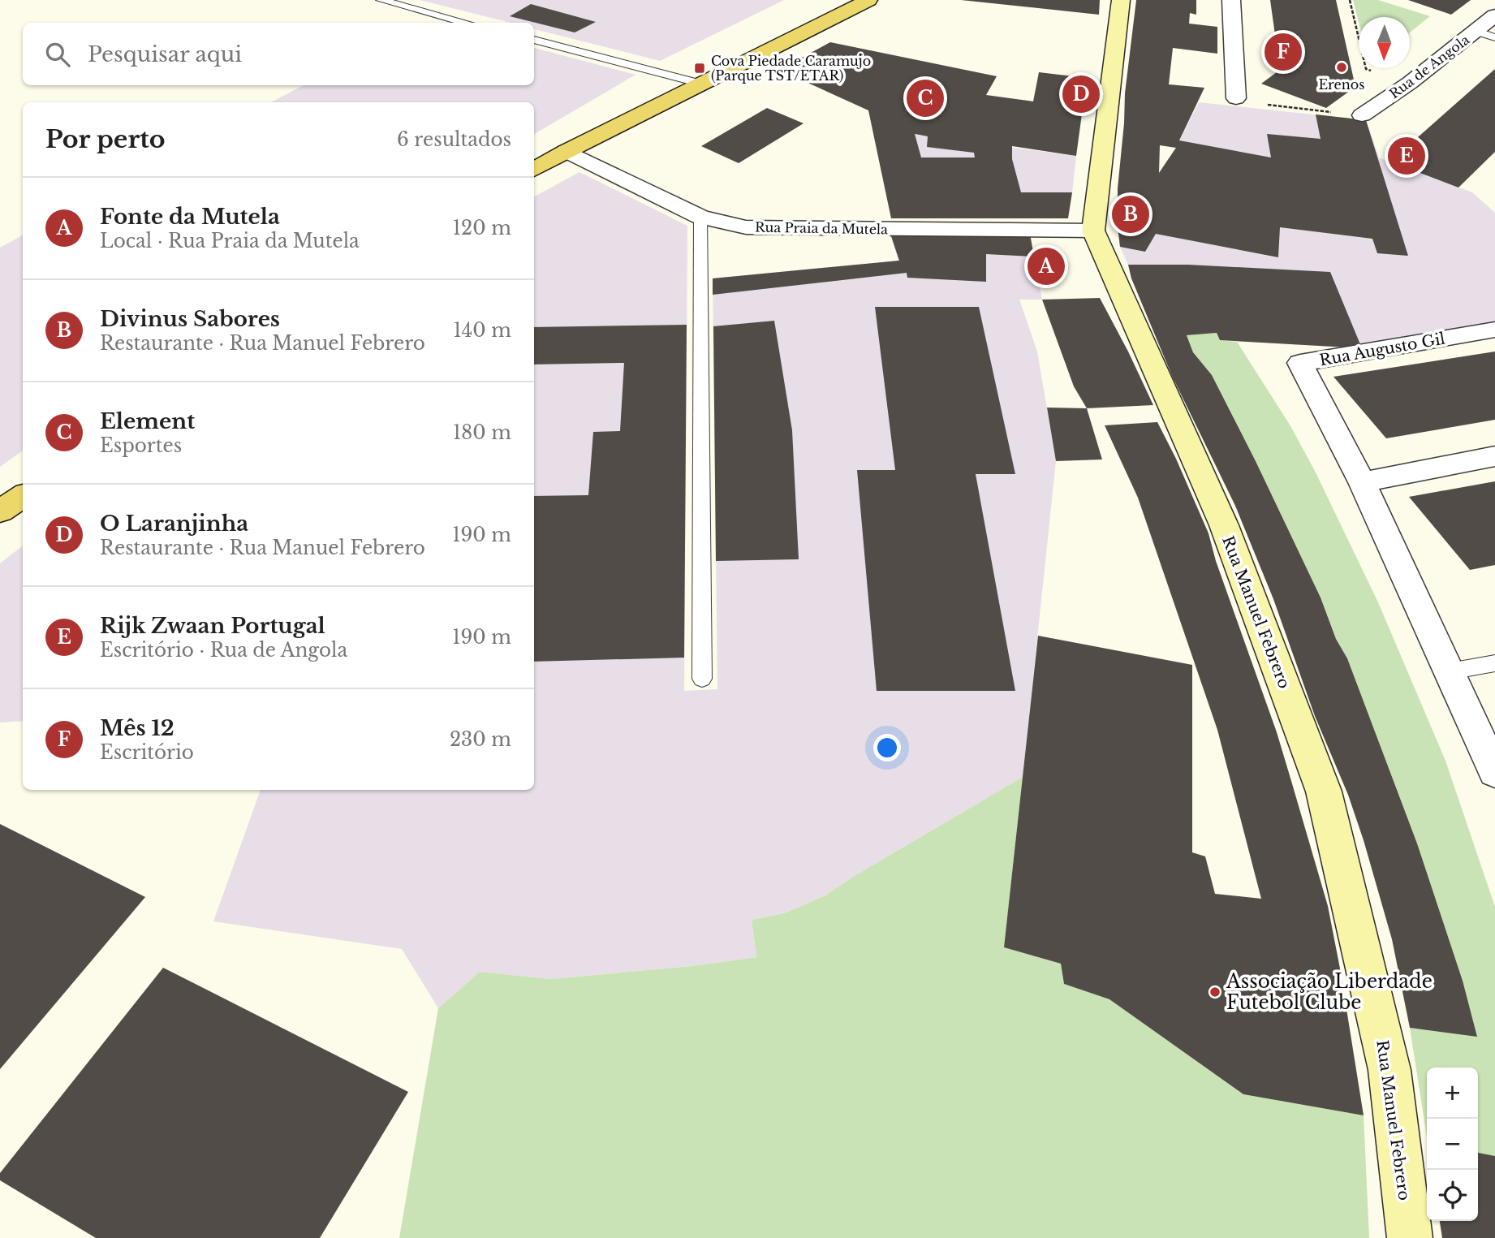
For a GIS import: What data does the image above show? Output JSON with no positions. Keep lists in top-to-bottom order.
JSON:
{
  "streets": {
    "street": [
      "Rua de Angola",
      "Rua Praia da Mutela",
      "Rua Augusto Gil",
      "Rua Manuel Febrero"
    ]
  },
  "crossings": [
    ["Rua Praia da Mutela", "Rua Manuel Febrero"]
  ],
  "places": {
    "other": ["Erenos", "Associação Liberdade Futebol Clube"],
    "transit": ["Cova Piedade Caramujo (Parque TST/ETAR)"]
  },
  "north": "bottom",
  "page": {
    "search": "Pesquisar aqui",
    "pins": [
      "F",
      "D",
      "C",
      "E",
      "B",
      "A"
    ],
    "heading": ["Por perto", "6 resultados"],
    "list": [
      {
        "mark": "A",
        "name": "Fonte da Mutela",
        "note": "Local · Rua Praia da Mutela",
        "value": "120 m"
      },
      {
        "mark": "B",
        "name": "Divinus Sabores",
        "note": "Restaurante · Rua Manuel Febrero",
        "value": "140 m"
      },
      {
        "mark": "C",
        "name": "Element",
        "note": "Esportes",
        "value": "180 m"
      },
      {
        "mark": "D",
        "name": "O Laranjinha",
        "note": "Restaurante · Rua Manuel Febrero",
        "value": "190 m"
      },
      {
        "mark": "E",
        "name": "Rijk Zwaan Portugal",
        "note": "Escritório · Rua de Angola",
        "value": "190 m"
      },
      {
        "mark": "F",
        "name": "Mês 12",
        "note": "Escritório",
        "value": "230 m"
      }
    ],
    "map_buttons": ["+", "−"]
  }
}
